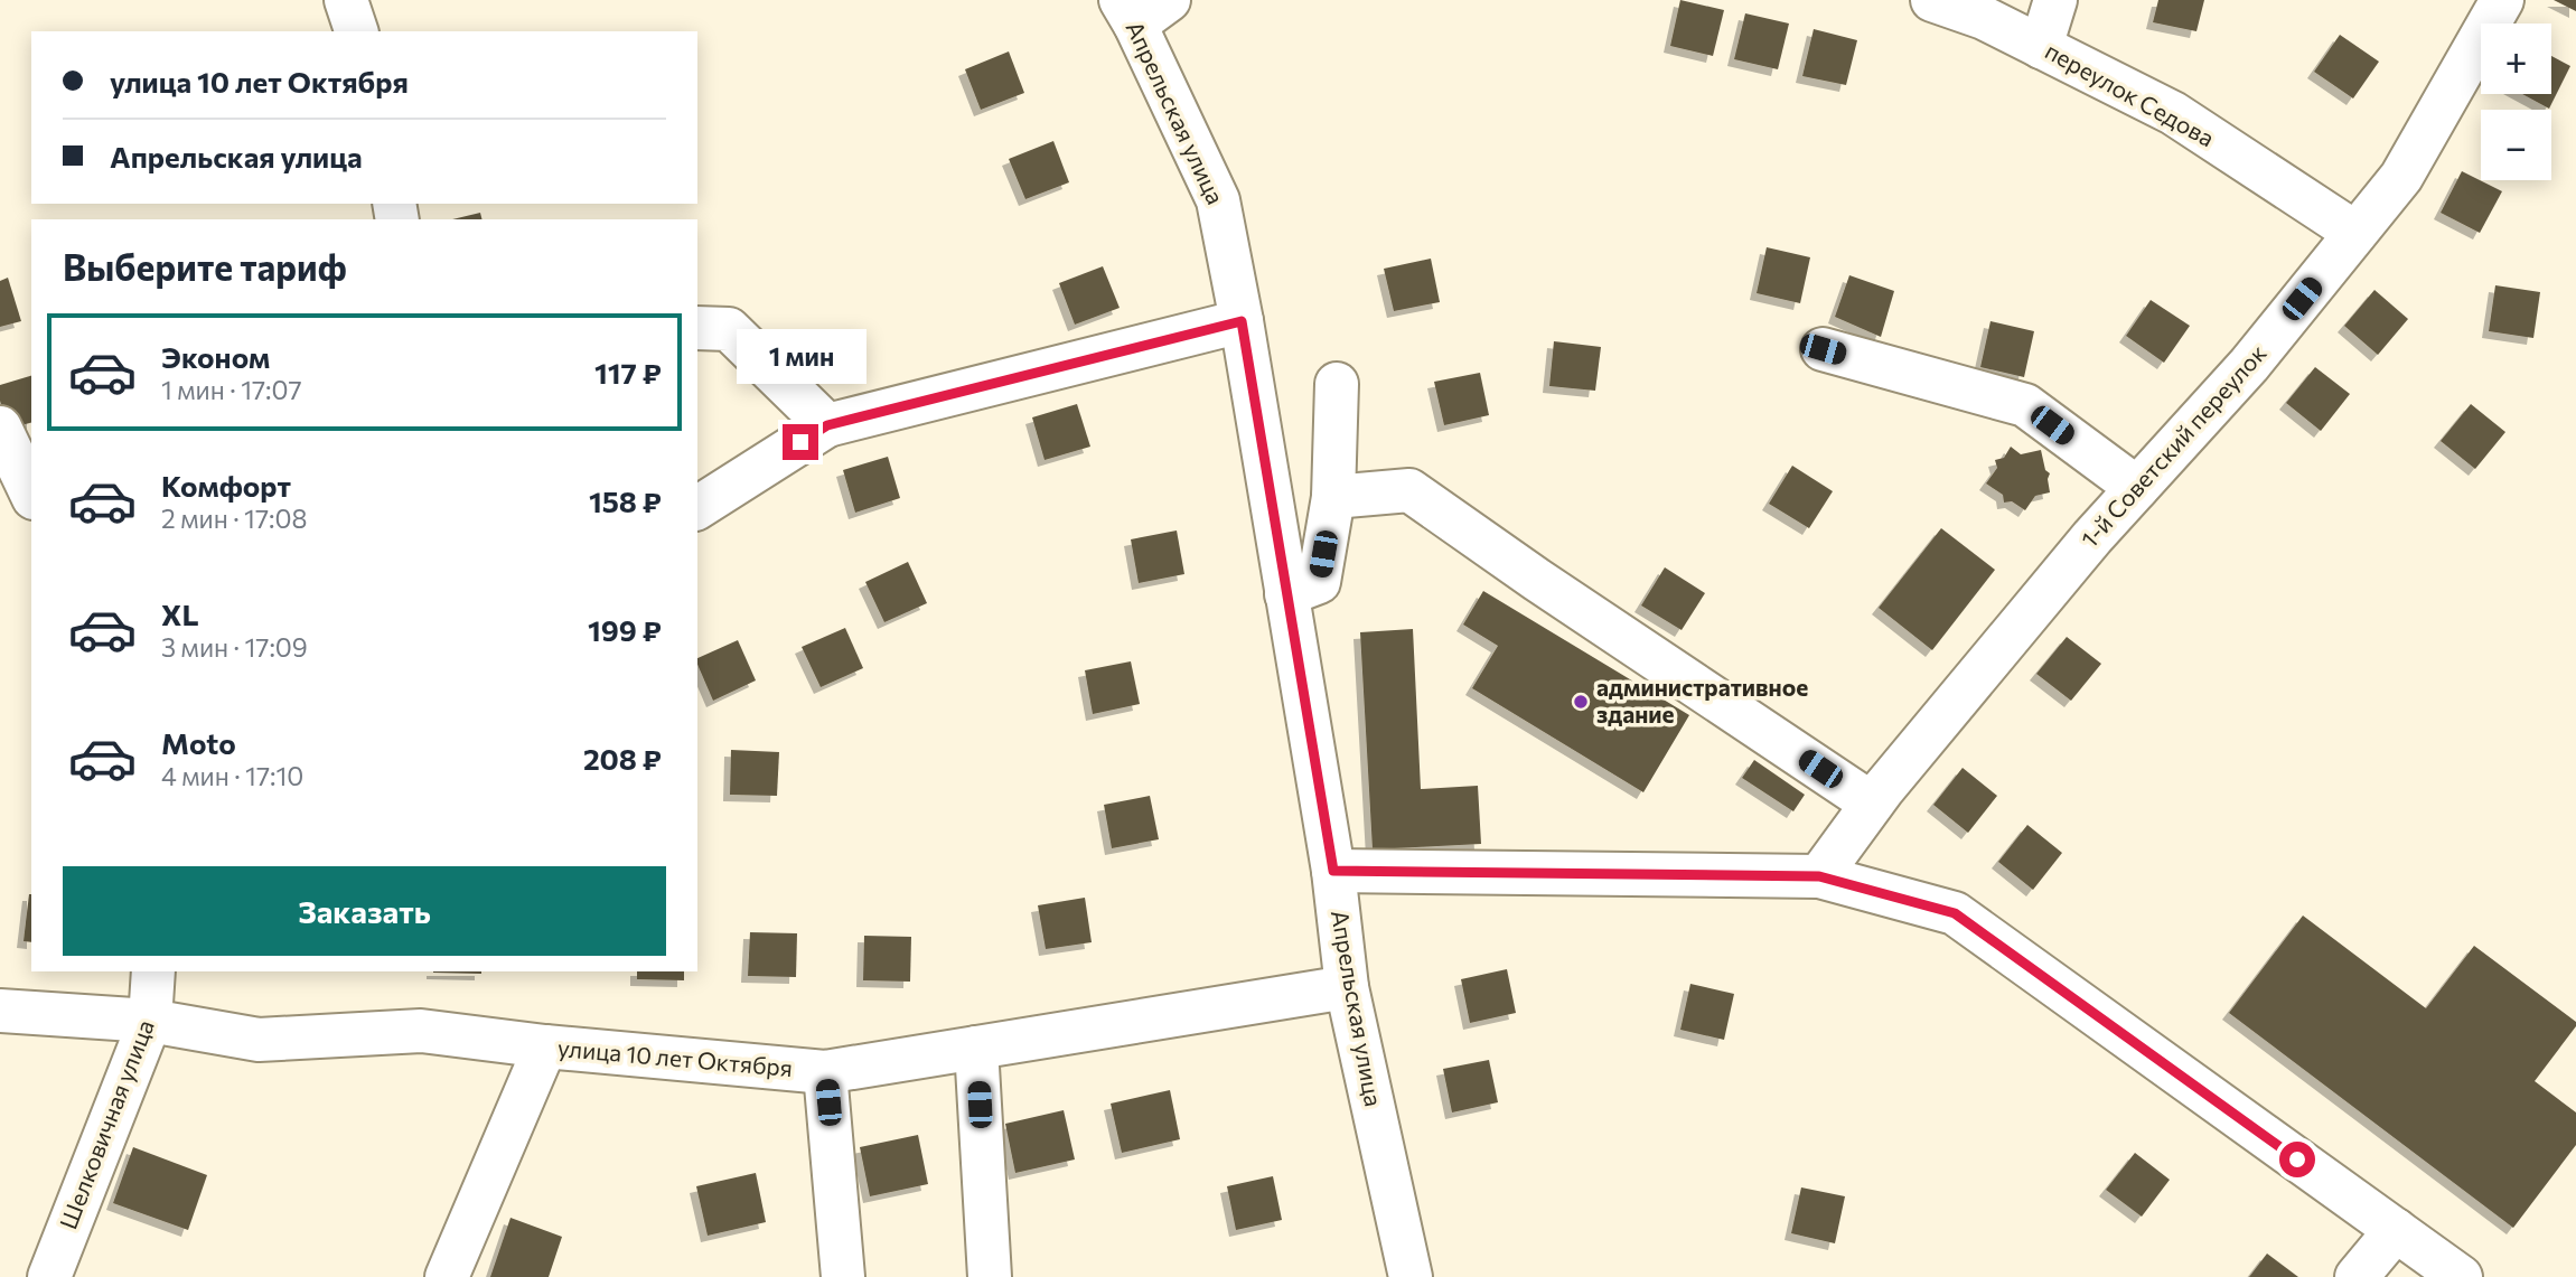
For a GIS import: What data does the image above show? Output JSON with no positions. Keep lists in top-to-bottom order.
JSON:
{
  "streets": {
    "street": [
      "переулок Седова",
      "Апрельская улица",
      "1-й Советский переулок",
      "улица 10 лет Октября",
      "Шелковичная улица"
    ]
  },
  "crossings": [
    ["переулок Седова", "1-й Советский переулок"],
    ["Апрельская улица", "улица 10 лет Октября"],
    ["улица 10 лет Октября", "Шелковичная улица"]
  ],
  "places": ["административное здание"],
  "page": {
    "map_buttons": ["+", "−"],
    "banner": ["улица 10 лет Октября", "Апрельская улица"],
    "heading": "Выберите тариф",
    "list": [
      {
        "name": "Эконом",
        "note": "1 мин · 17:07",
        "value": "117 ₽"
      },
      {
        "name": "Комфорт",
        "note": "2 мин · 17:08",
        "value": "158 ₽"
      },
      {
        "name": "XL",
        "note": "3 мин · 17:09",
        "value": "199 ₽"
      },
      {
        "name": "Moto",
        "note": "4 мин · 17:10",
        "value": "208 ₽"
      }
    ],
    "bubble": "1 мин",
    "buttons": "Заказать"
  }
}
